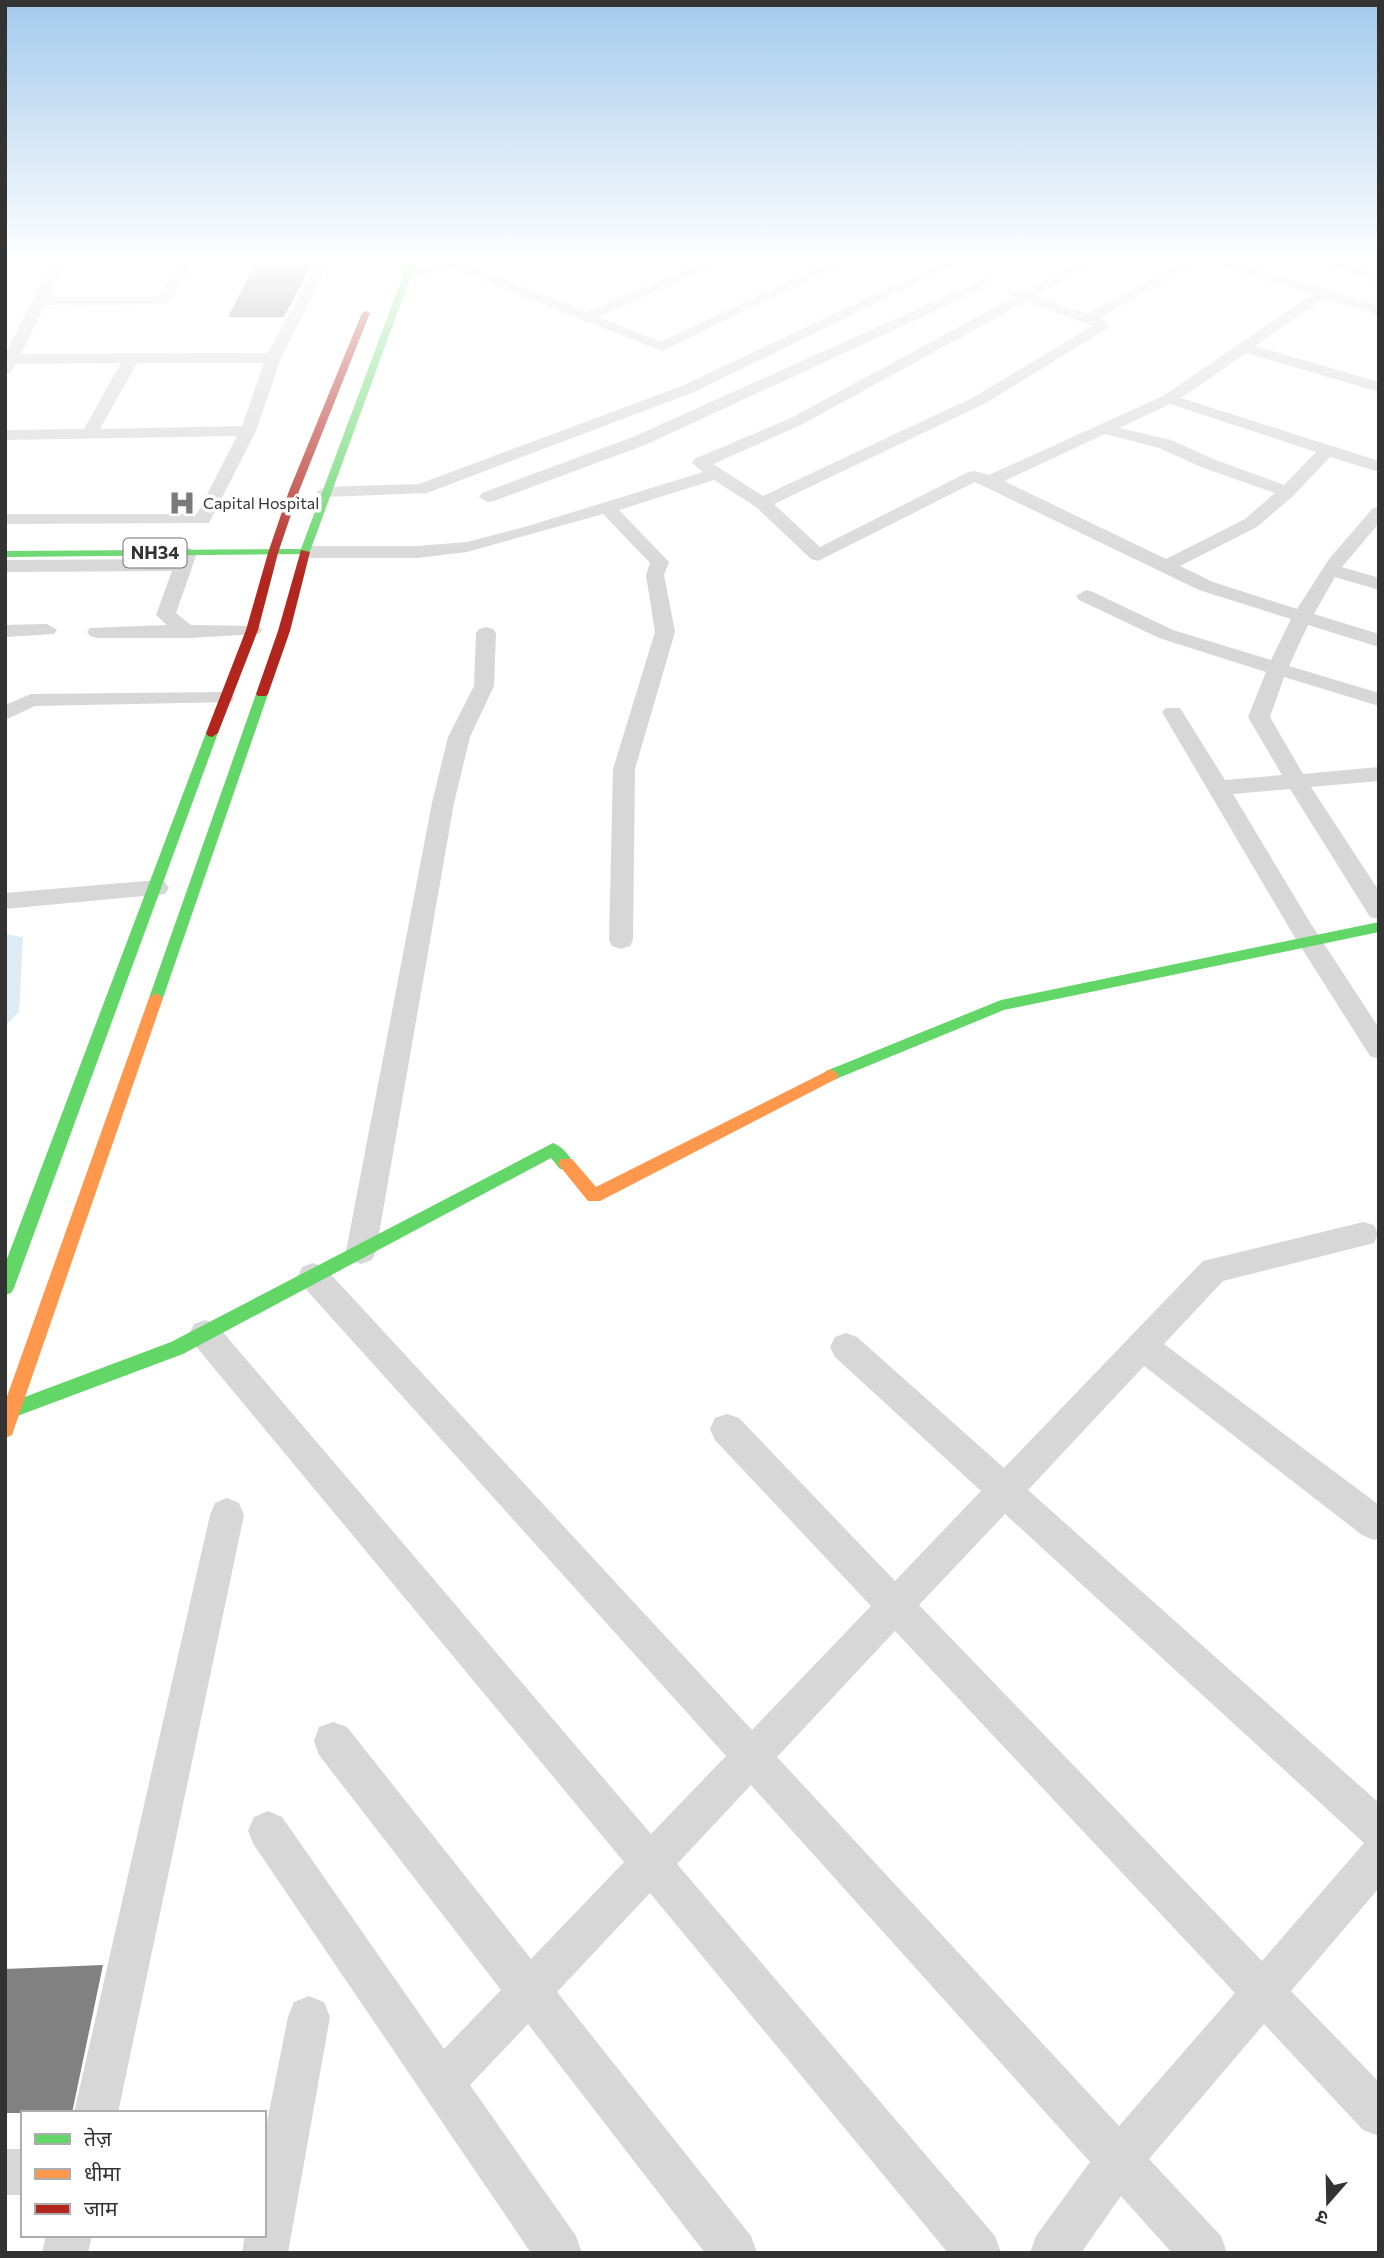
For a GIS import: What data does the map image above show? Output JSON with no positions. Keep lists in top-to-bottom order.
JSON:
{
  "streets": {
    "main road": ["NH34"]
  },
  "places": {
    "hospital": ["Capital Hospital"]
  },
  "legend": ["तेज़", "धीमा", "जाम"],
  "north": "bottom"
}
